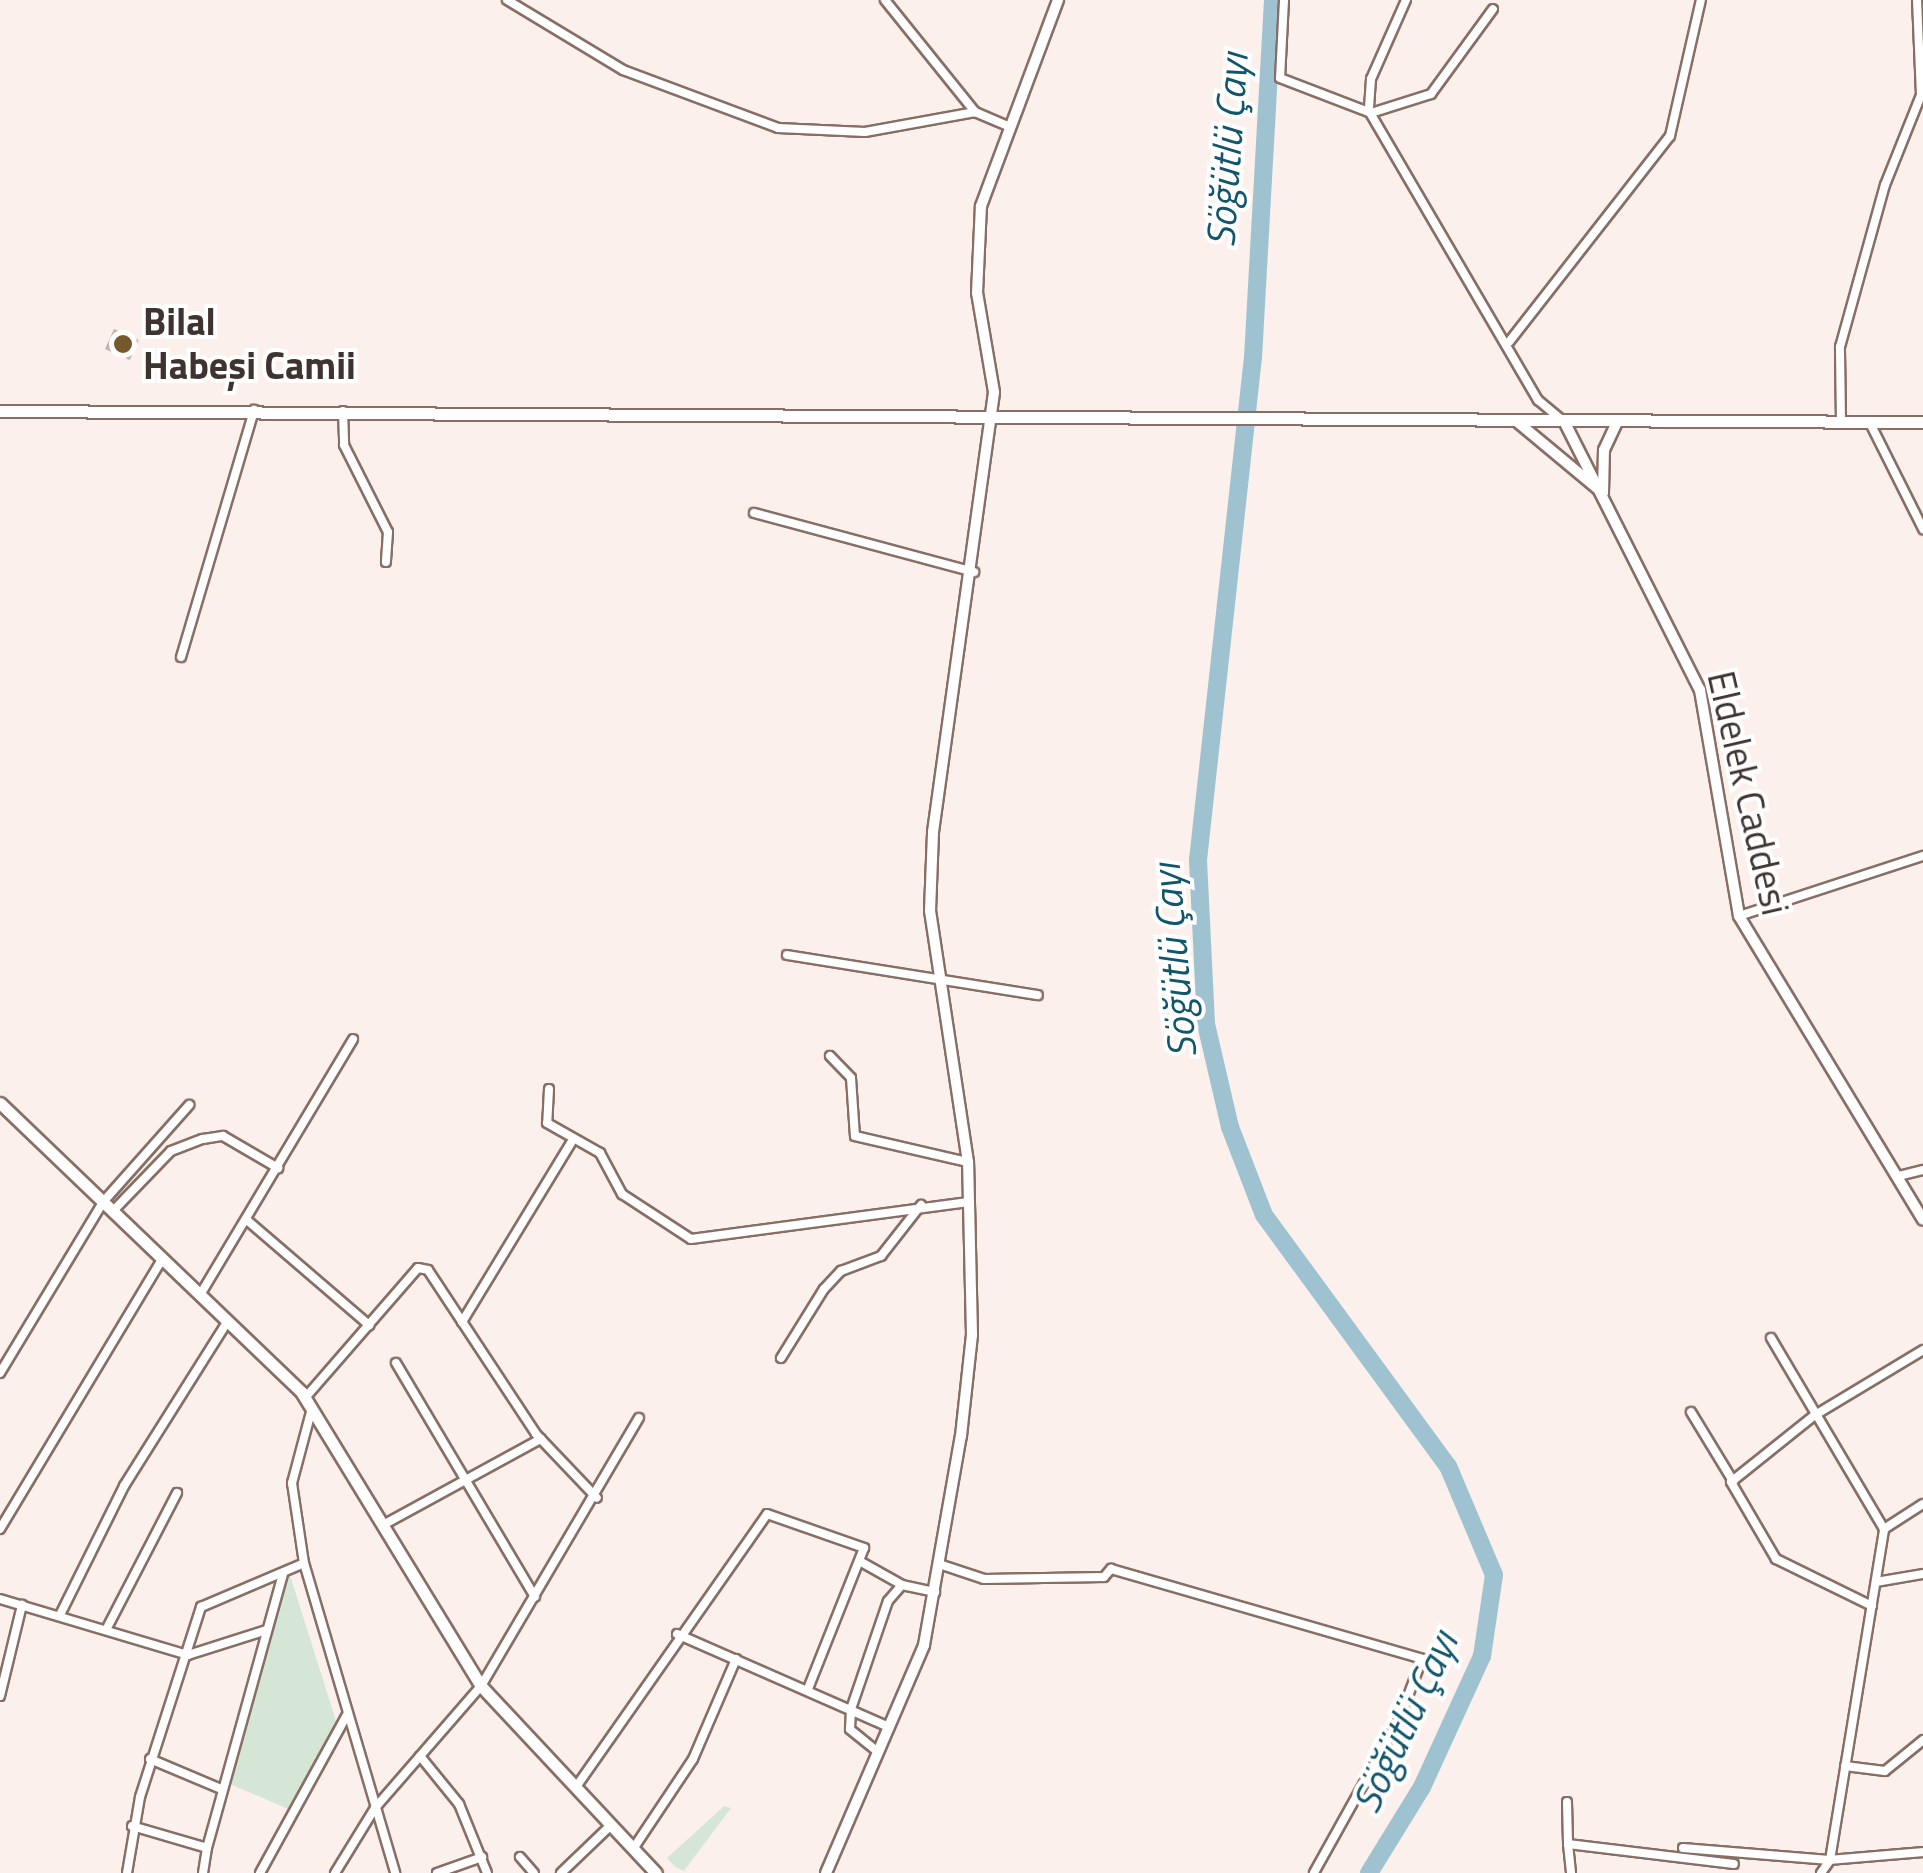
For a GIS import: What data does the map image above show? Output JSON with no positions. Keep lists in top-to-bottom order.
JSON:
{
  "streets": {
    "street": ["Eldelek Caddesi"]
  },
  "water": ["Söğütlü Çayı"],
  "places": ["Bilal Habeşi Camii"]
}
